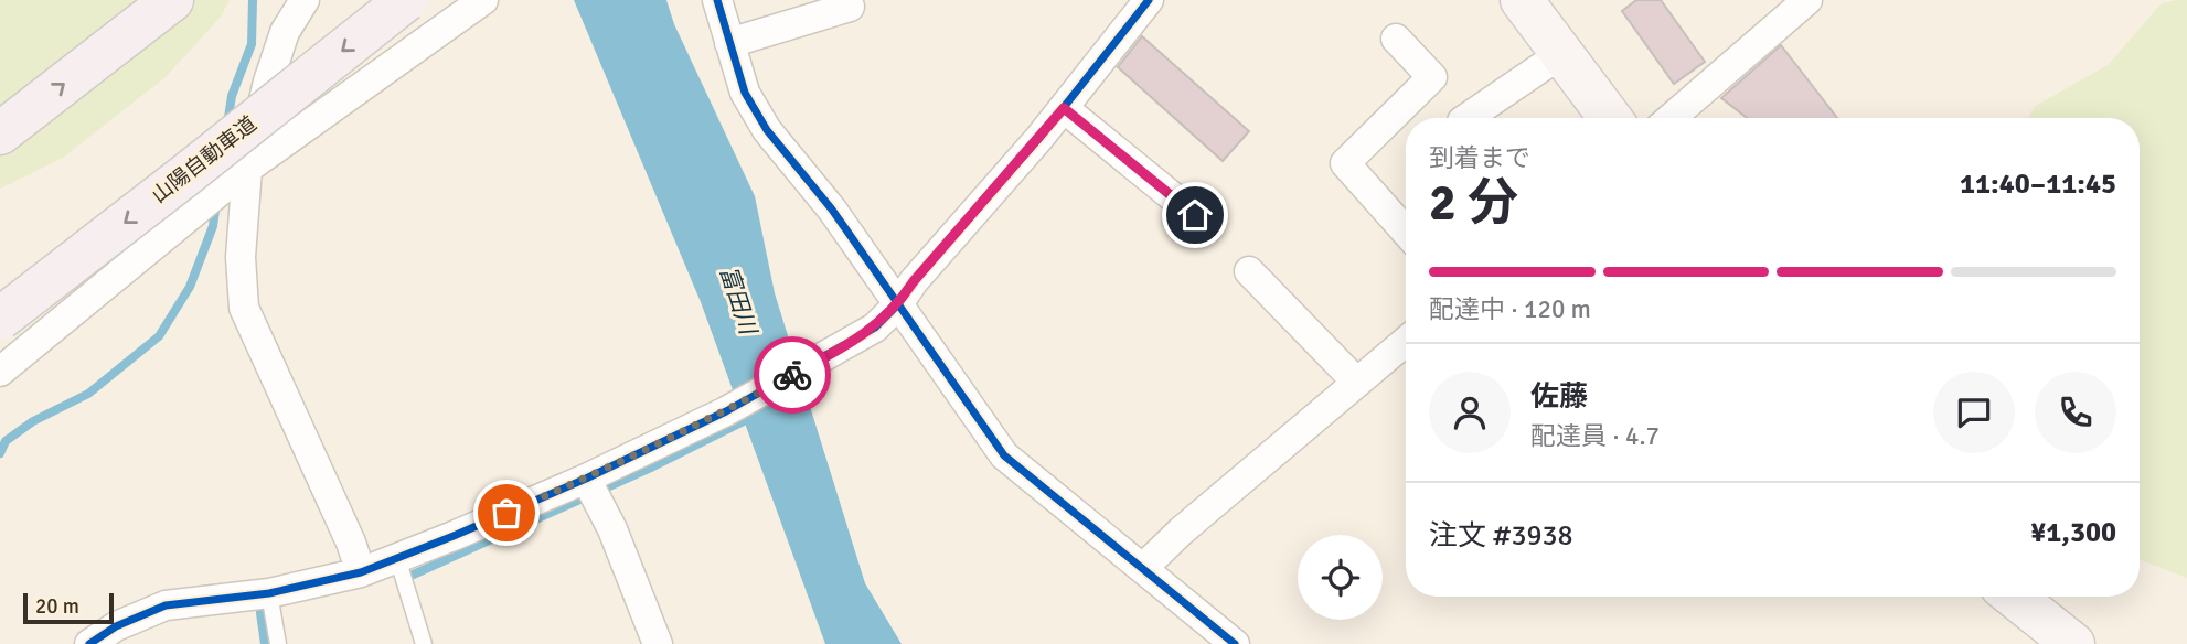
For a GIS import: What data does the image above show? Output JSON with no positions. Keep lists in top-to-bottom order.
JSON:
{
  "streets": {
    "highway": ["山陽自動車道"]
  },
  "water": ["富田川"],
  "scale_bar": "20 m",
  "page": {
    "heading": ["2 分", "到着まで", "11:40–11:45"],
    "panel": [
      "佐藤",
      "配達員 · 4.7",
      "注文 #3938",
      "¥1,300"
    ],
    "bar": "配達中 · 120 m",
    "scale": "20 m"
  }
}
